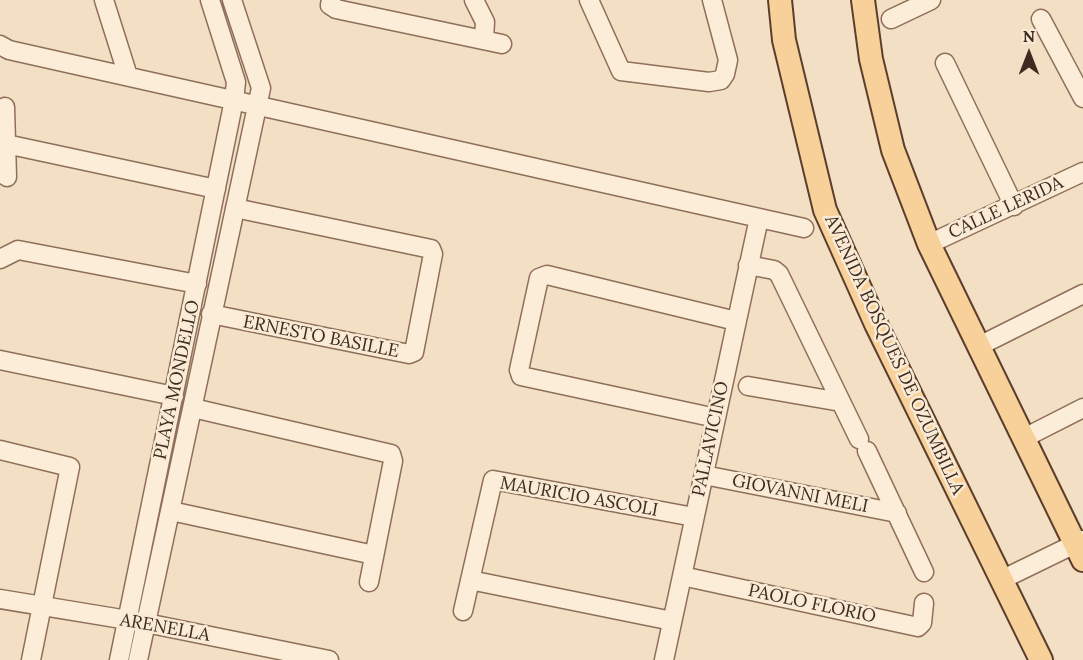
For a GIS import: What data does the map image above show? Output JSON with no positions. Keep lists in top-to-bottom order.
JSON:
{
  "streets": {
    "main road": ["AVENIDA BOSQUES DE OZUMBILLA"],
    "street": [
      "CALLE LERIDA",
      "ERNESTO BASILLE",
      "PLAYA MONDELLO",
      "PALLAVICINO",
      "GIOVANNI MELI",
      "MAURICIO ASCOLI",
      "PAOLO FLORIO",
      "ARENELLA"
    ]
  },
  "crossings": [
    ["ERNESTO BASILLE", "PLAYA MONDELLO"],
    ["PLAYA MONDELLO", "ARENELLA"],
    ["PALLAVICINO", "GIOVANNI MELI"],
    ["PALLAVICINO", "MAURICIO ASCOLI"],
    ["PALLAVICINO", "PAOLO FLORIO"]
  ],
  "north": "top"
}
